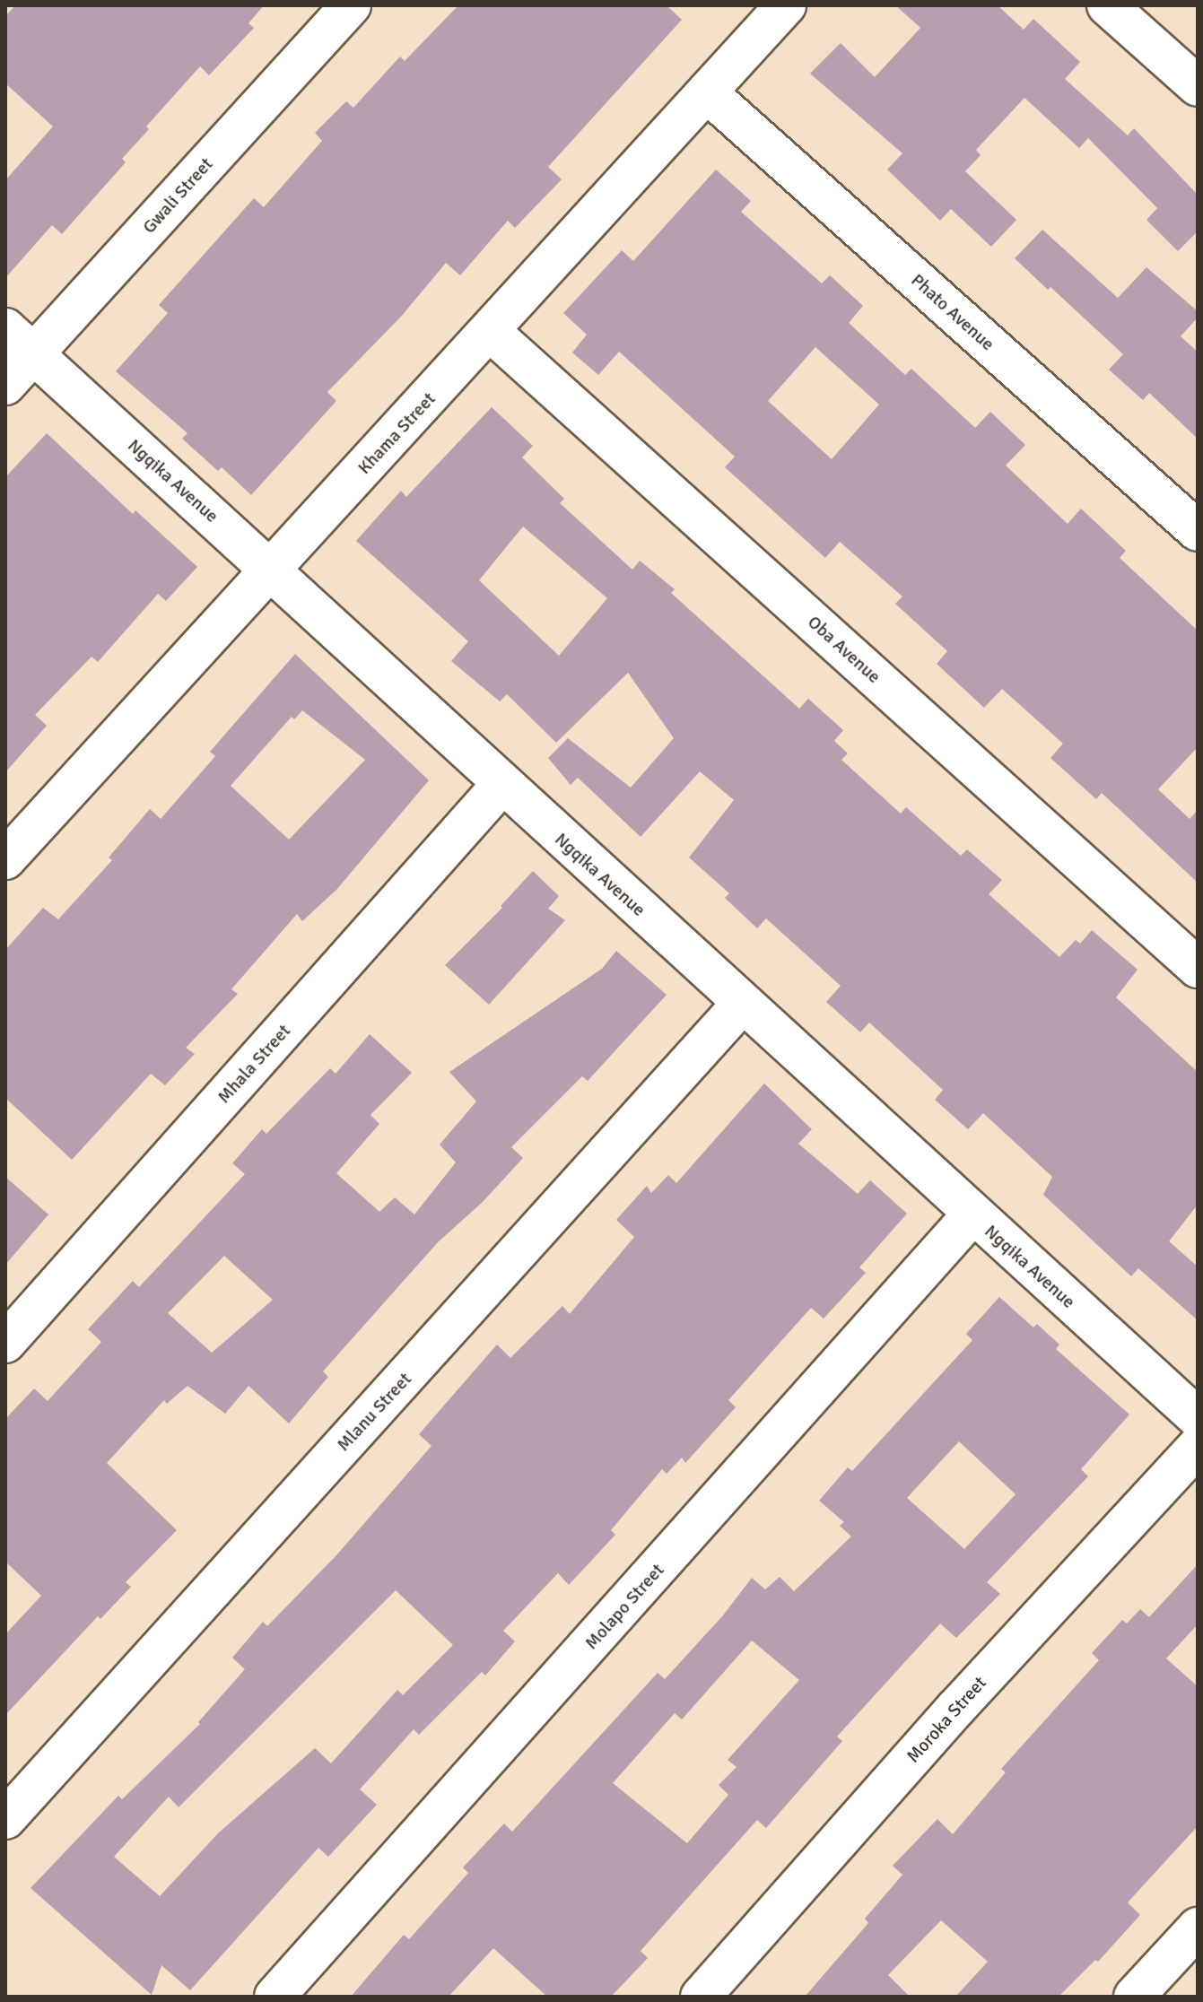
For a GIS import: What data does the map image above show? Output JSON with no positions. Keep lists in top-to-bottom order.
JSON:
{
  "streets": {
    "street": [
      "Gwali Street",
      "Phato Avenue",
      "Khama Street",
      "Ngqika Avenue",
      "Oba Avenue",
      "Mhala Street",
      "Mlanu Street",
      "Molapo Street",
      "Moroka Street"
    ]
  },
  "crossings": [
    ["Gwali Street", "Ngqika Avenue"],
    ["Phato Avenue", "Khama Street"],
    ["Khama Street", "Ngqika Avenue"],
    ["Khama Street", "Oba Avenue"],
    ["Ngqika Avenue", "Mhala Street"],
    ["Ngqika Avenue", "Mlanu Street"],
    ["Ngqika Avenue", "Molapo Street"]
  ]
}
